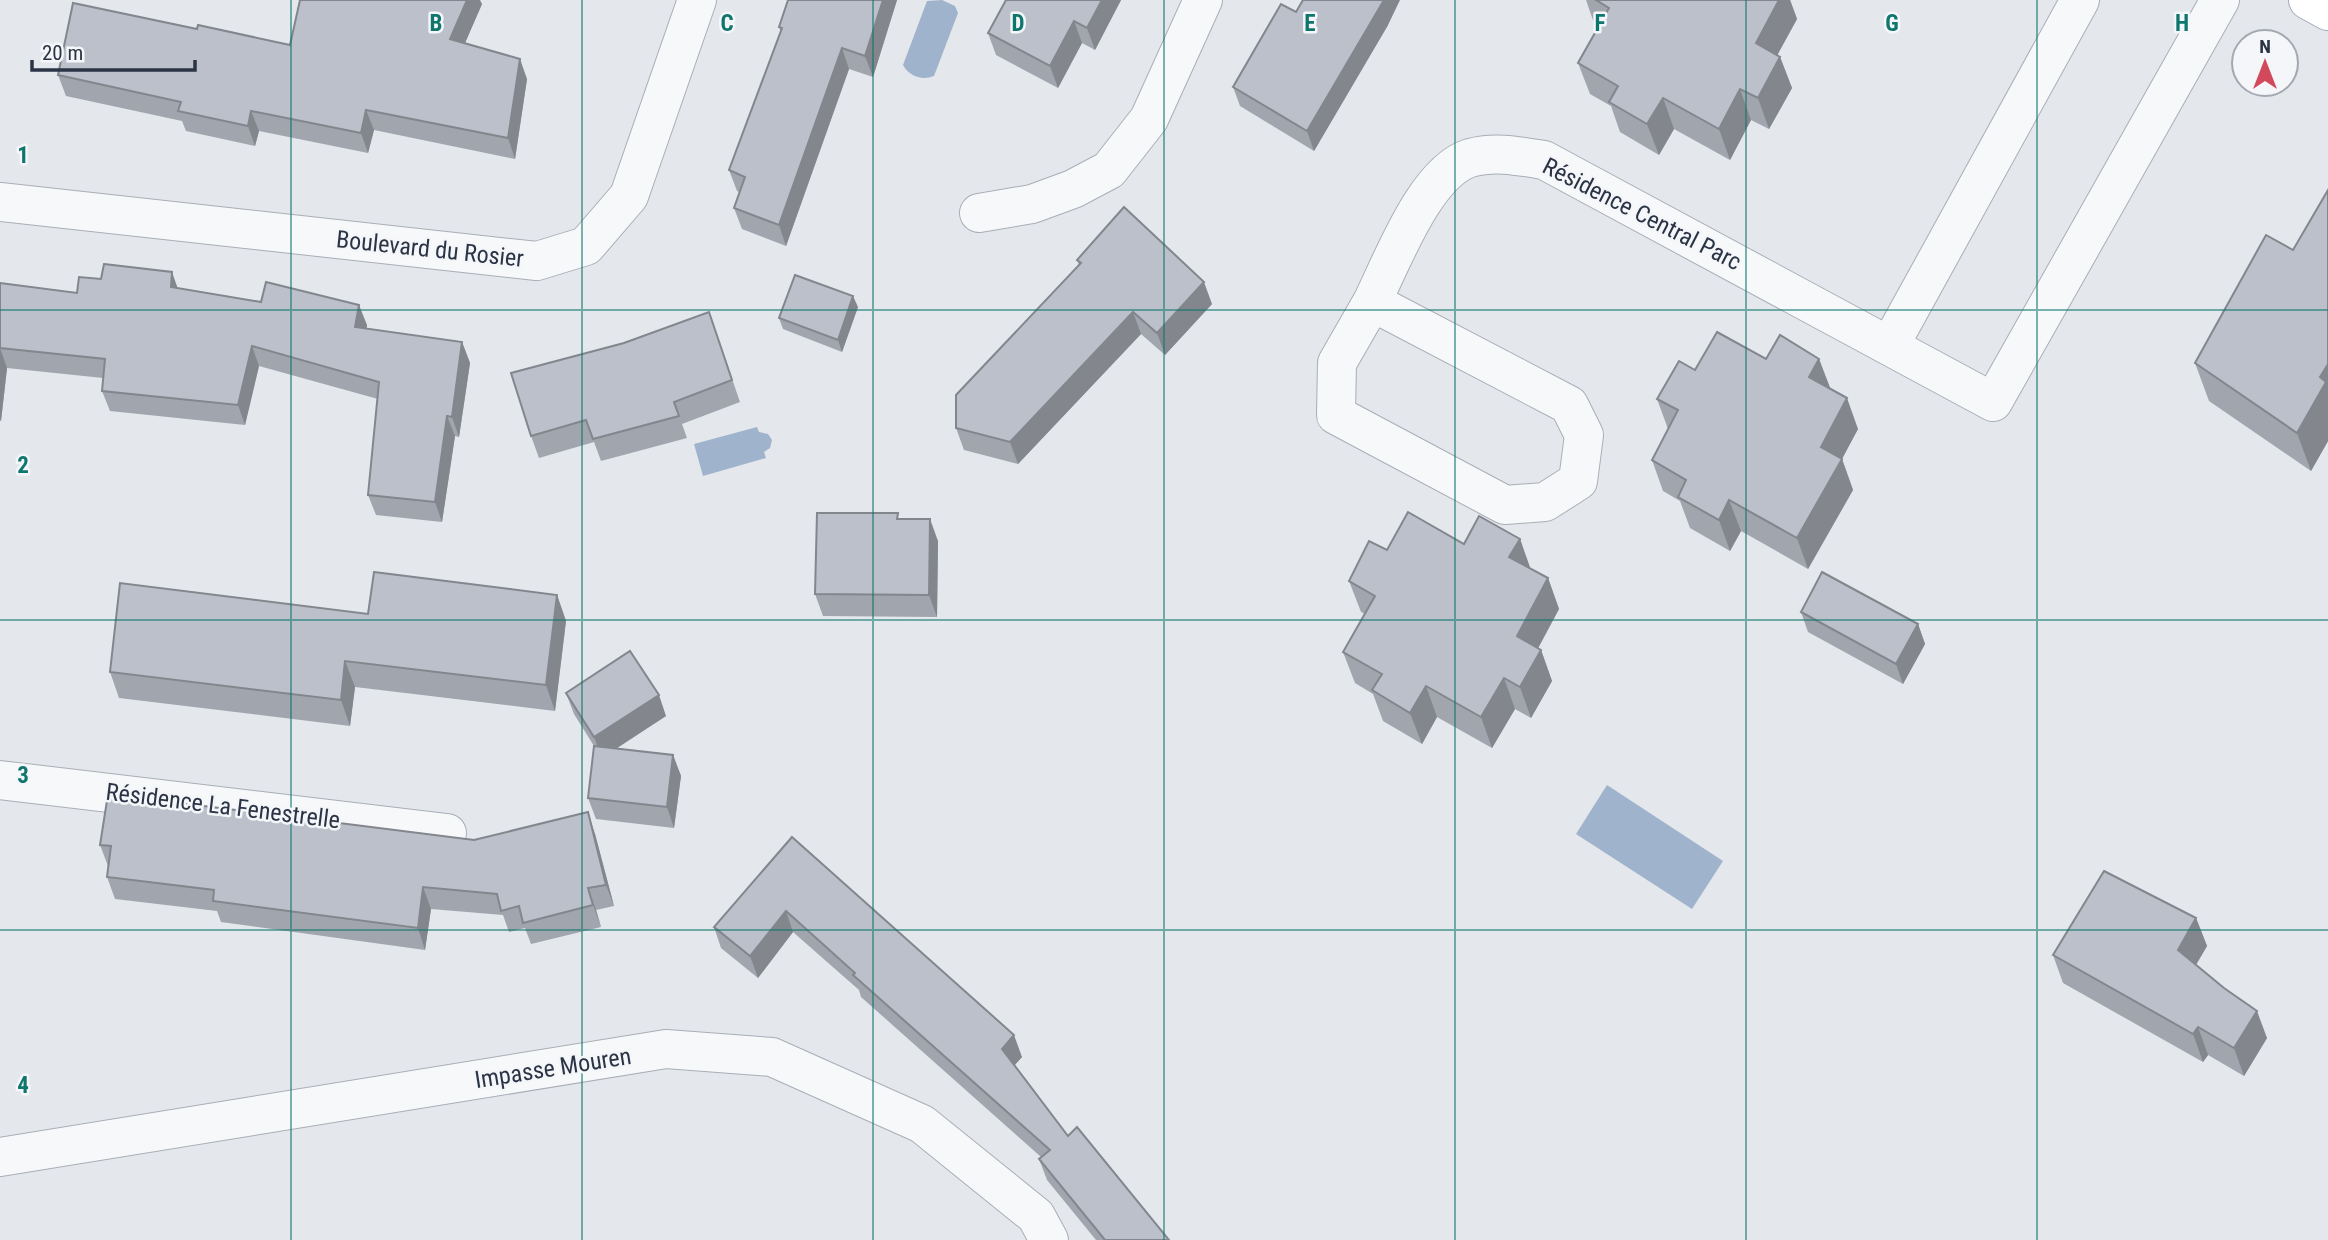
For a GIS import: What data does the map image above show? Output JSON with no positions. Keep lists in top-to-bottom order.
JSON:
{
  "streets": {
    "street": [
      "Résidence Central Parc",
      "Boulevard du Rosier",
      "Résidence La Fenestrelle",
      "Impasse Mouren"
    ]
  },
  "scale_bar": "20 m",
  "north": "top",
  "grid": {
    "columns": [
      "B",
      "C",
      "D",
      "E",
      "F",
      "G",
      "H"
    ],
    "rows": [
      "1",
      "2",
      "3",
      "4"
    ]
  }
}
